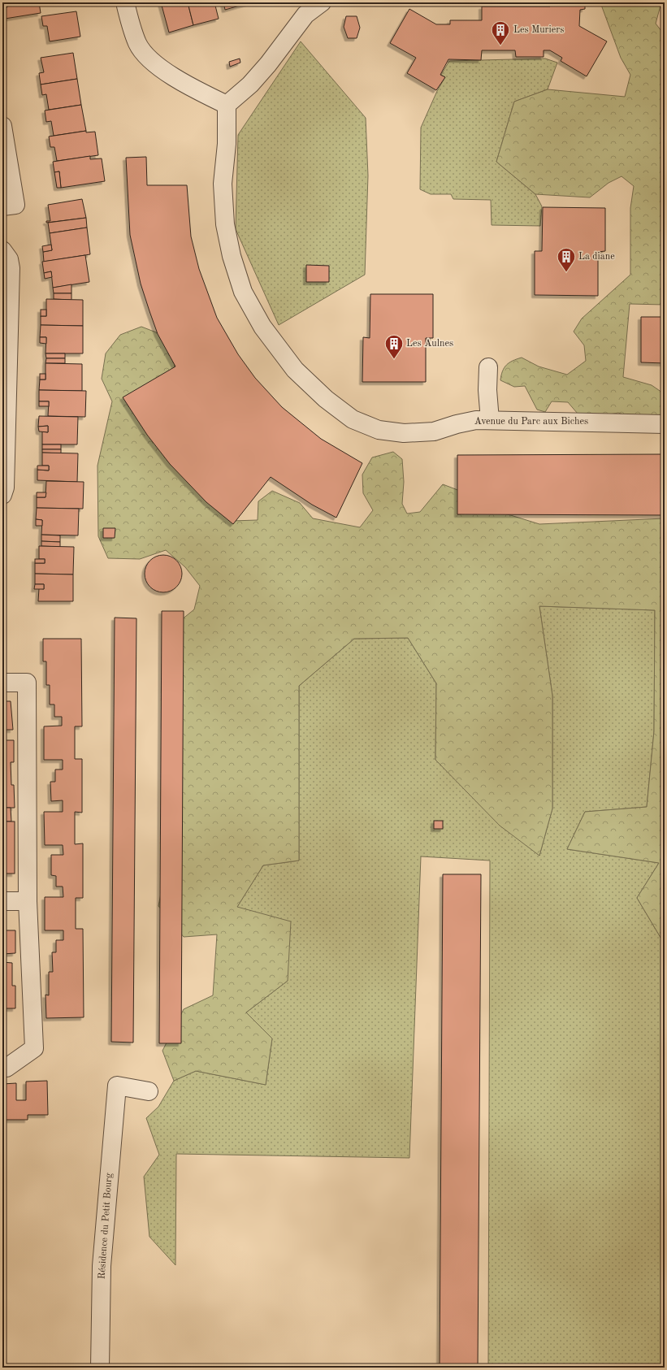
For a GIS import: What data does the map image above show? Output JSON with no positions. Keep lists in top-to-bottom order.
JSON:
{
  "streets": {
    "street": ["Avenue du Parc aux Biches", "Résidence du Petit Bourg"]
  },
  "places": {
    "building": ["Les Muriers", "La diane", "Les Aulnes"]
  }
}
